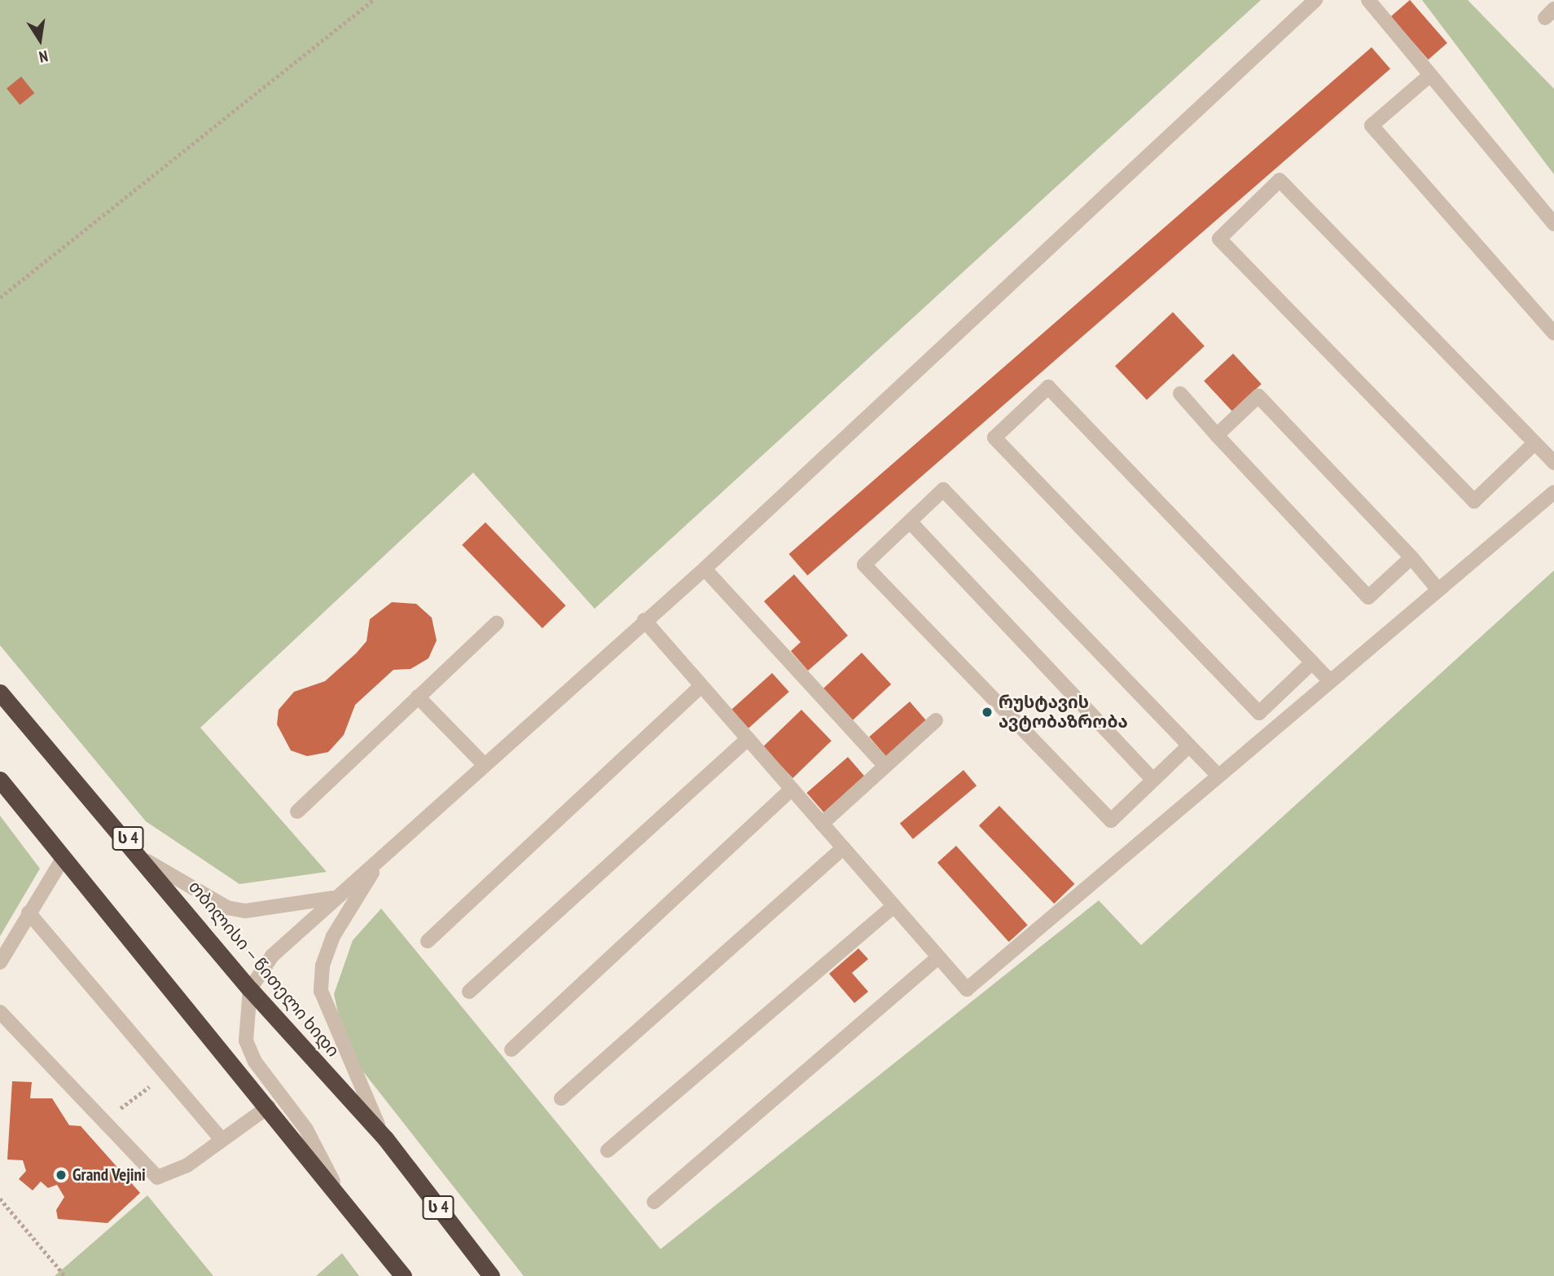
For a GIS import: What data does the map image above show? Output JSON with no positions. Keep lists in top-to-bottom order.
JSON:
{
  "streets": {
    "highway": ["ს 4", "თბილისი — წითელი ხიდი"]
  },
  "places": ["რუსტავის ავტობაზრობა", "Grand Vejini"],
  "north": "bottom"
}
